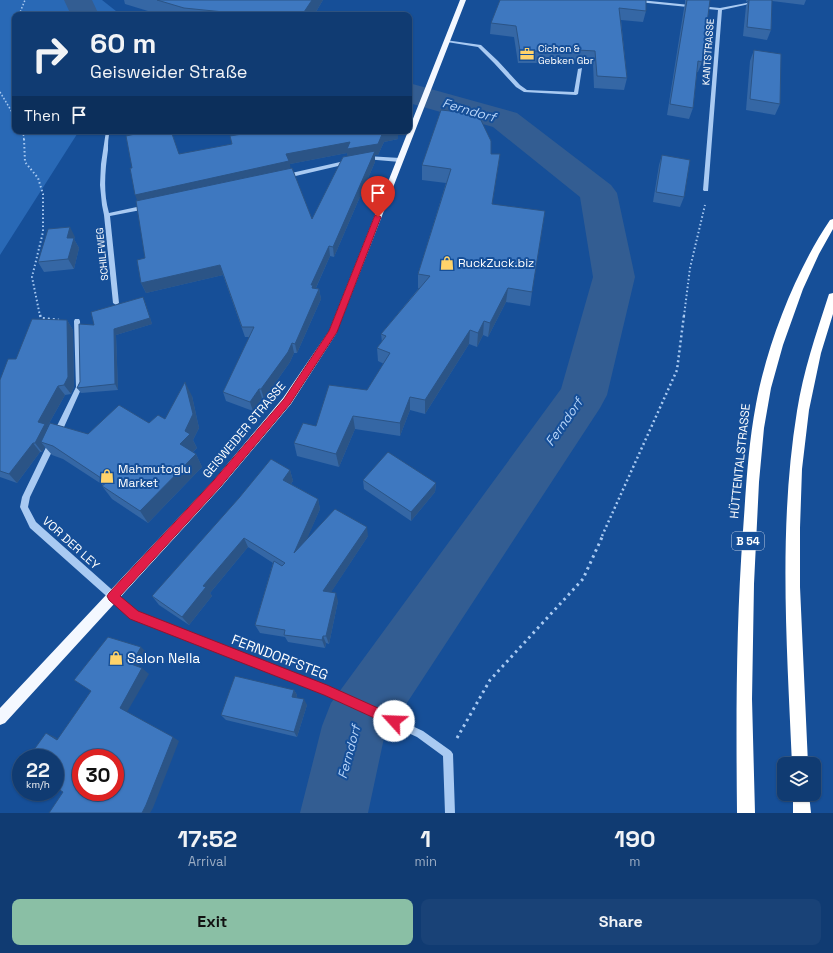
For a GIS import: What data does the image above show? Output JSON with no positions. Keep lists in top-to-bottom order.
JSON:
{
  "streets": {
    "highway": ["HÜTTENTALSTRASSE", "B 54"],
    "main road": ["GEISWEIDER STRASSE"],
    "street": [
      "KANTSTRASSE",
      "SCHILFWEG",
      "VOR DER LEY",
      "FERNDORFSTEG"
    ]
  },
  "crossings": [
    ["GEISWEIDER STRASSE", "VOR DER LEY"],
    ["GEISWEIDER STRASSE", "FERNDORFSTEG"],
    ["VOR DER LEY", "FERNDORFSTEG"]
  ],
  "water": ["Ferndorf"],
  "places": {
    "office": ["Cichon & Gebken Gbr"],
    "shop": ["RuckZuck.biz", "Mahmutoglu Market", "Salon Nella"]
  },
  "page": {
    "turn": ["60 m", "Geisweider Straße"],
    "then": "Then",
    "speed": "22 km/h",
    "limit": "30",
    "eta": [
      "17:52",
      "Arrival",
      "1",
      "min",
      "190",
      "m"
    ],
    "buttons": ["Exit", "Share"]
  }
}
